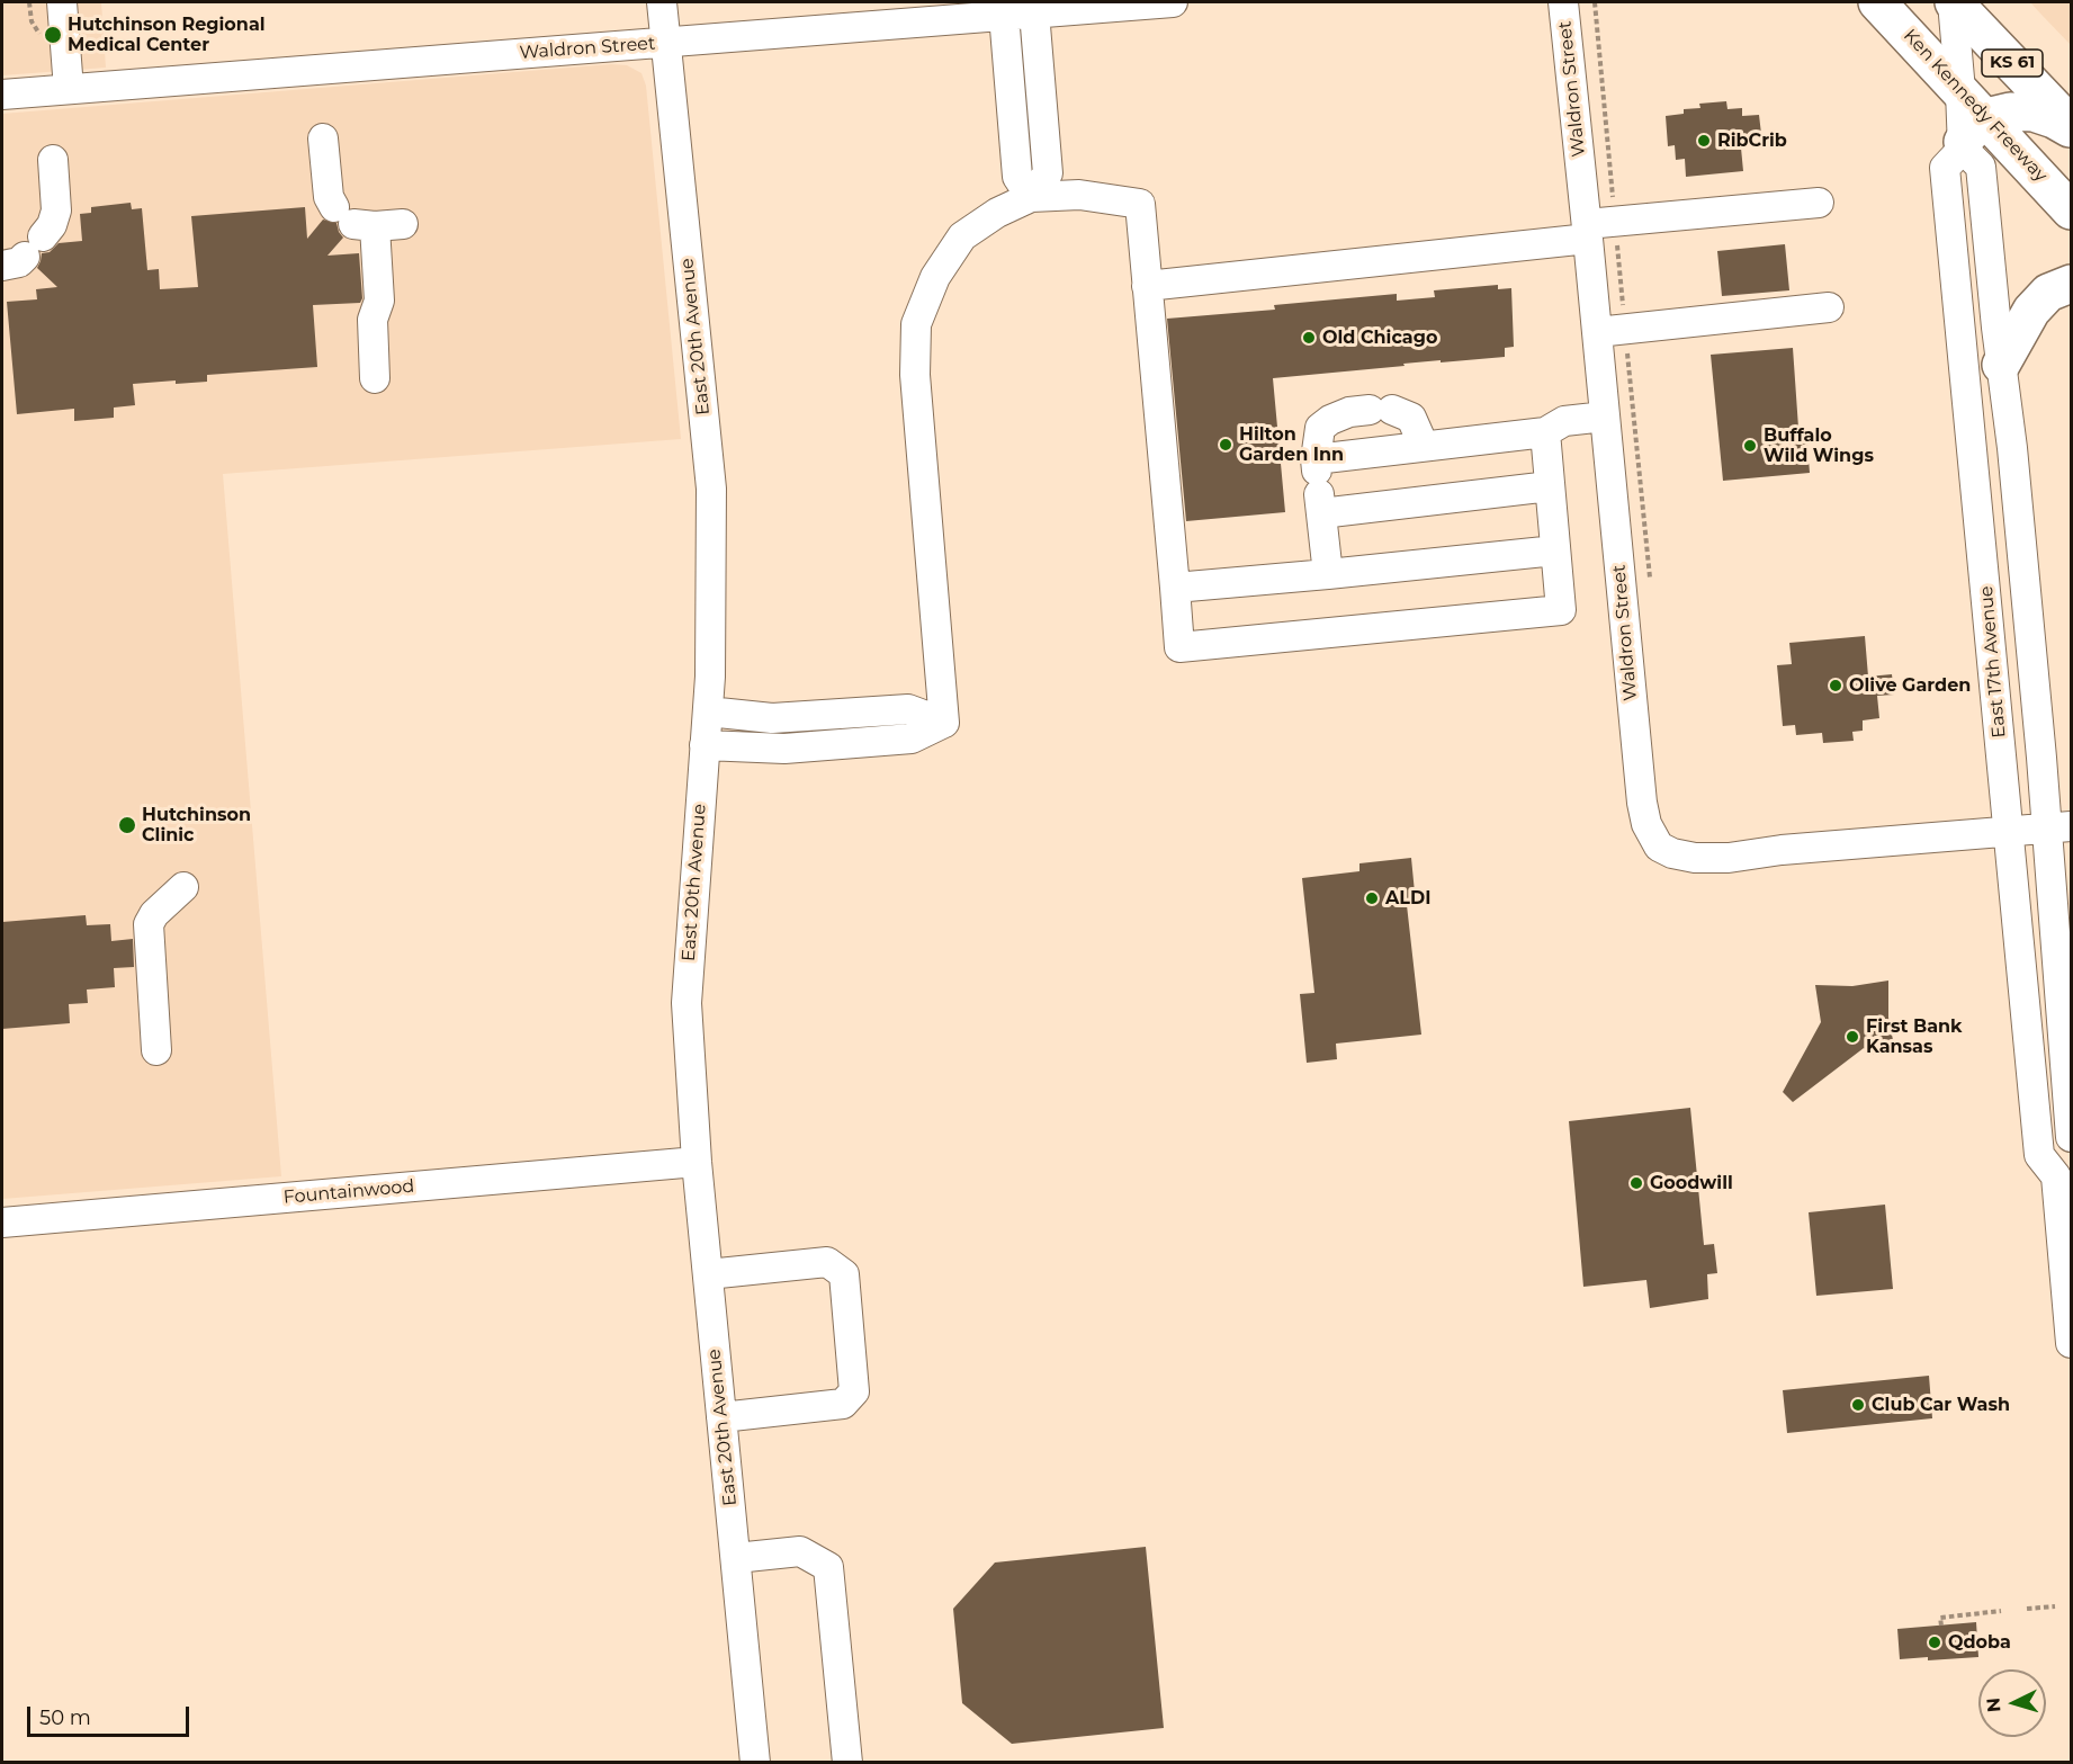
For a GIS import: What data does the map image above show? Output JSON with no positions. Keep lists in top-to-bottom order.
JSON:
{
  "streets": {
    "highway": ["KS 61", "Ken Kennedy Freeway"],
    "street": [
      "Waldron Street",
      "East 20th Avenue",
      "East 17th Avenue",
      "Fountainwood"
    ]
  },
  "crossings": [
    ["Waldron Street", "East 20th Avenue"],
    ["Waldron Street", "East 17th Avenue"],
    ["Ken Kennedy Freeway", "East 17th Avenue"],
    ["East 20th Avenue", "Fountainwood"]
  ],
  "places": [
    "Hutchinson Regional Medical Center",
    "RibCrib",
    "Old Chicago",
    "Hilton Garden Inn",
    "Buffalo Wild Wings",
    "Olive Garden",
    "Hutchinson Clinic",
    "ALDI",
    "First Bank Kansas",
    "Goodwill",
    "Club Car Wash",
    "Qdoba"
  ],
  "scale_bar": "50 m",
  "north": "left"
}
